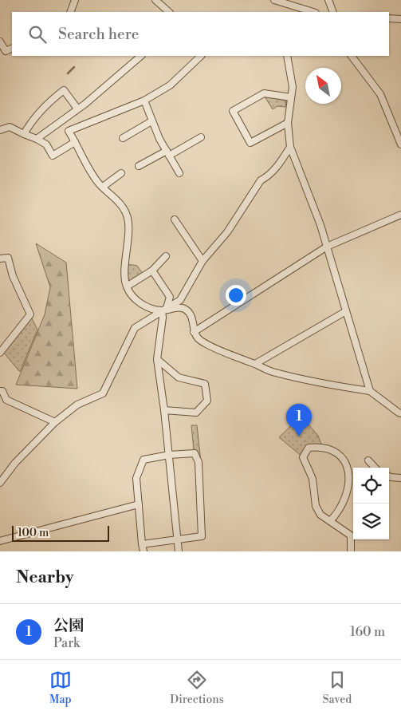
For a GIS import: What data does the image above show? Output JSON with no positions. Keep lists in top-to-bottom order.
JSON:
{
  "scale_bar": "100 m",
  "north": "top left",
  "page": {
    "search": "Search here",
    "pins": "1",
    "scale": "100 m",
    "heading": "Nearby",
    "list": [
      {
        "mark": "1",
        "name": "公園",
        "note": "Park",
        "value": "160 m"
      }
    ],
    "nav": ["Map", "Directions", "Saved"]
  }
}
